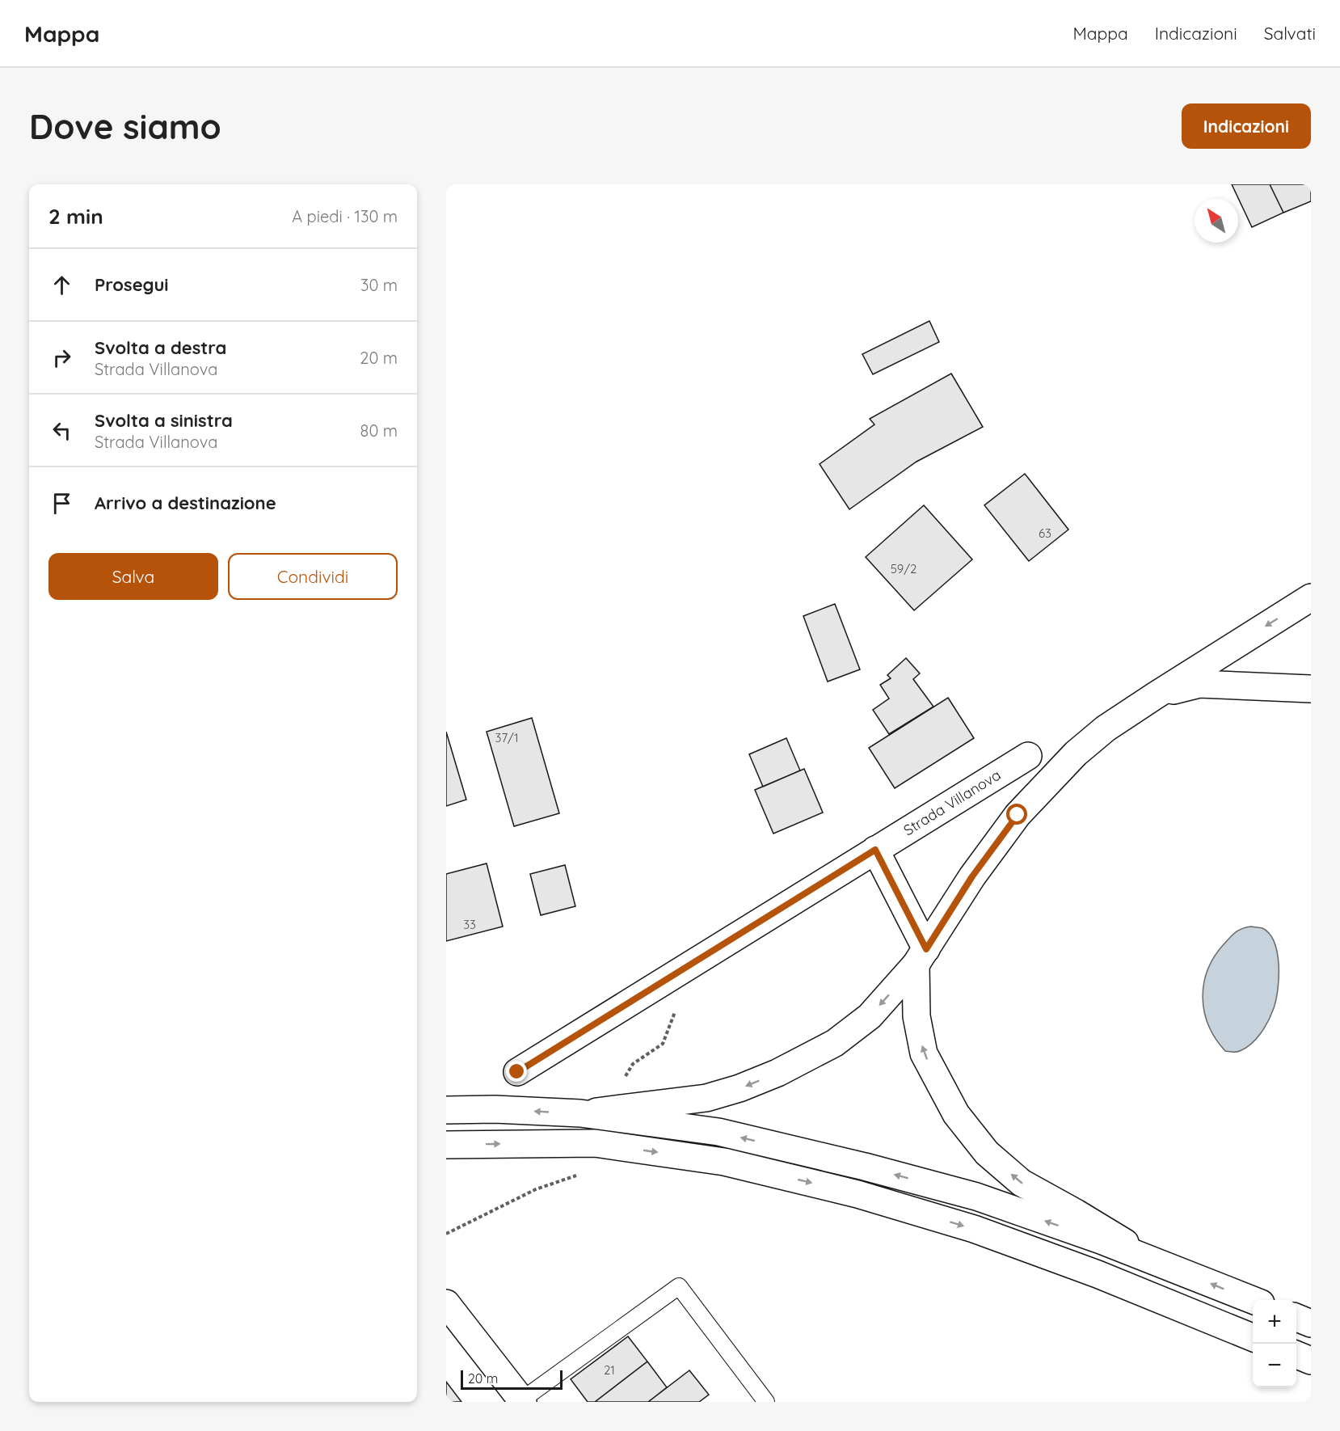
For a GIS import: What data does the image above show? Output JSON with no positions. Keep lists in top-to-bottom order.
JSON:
{
  "streets": {
    "street": ["Strada Villanova"]
  },
  "house_numbers": [
    "63",
    "59/2",
    "37/1",
    "33",
    "21"
  ],
  "scale_bar": "20 m",
  "north": "top left",
  "page": {
    "header": "Mappa",
    "nav": ["Mappa", "Indicazioni", "Salvati"],
    "buttons": [
      "Indicazioni",
      ["Salva", "Condividi"]
    ],
    "title": "Dove siamo",
    "heading": ["2 min", "A piedi · 130 m"],
    "list": [
      ["Prosegui", "30 m"],
      ["Svolta a destra", "Strada Villanova", "20 m"],
      ["Svolta a sinistra", "Strada Villanova", "80 m"],
      "Arrivo a destinazione"
    ],
    "map_buttons": ["+", "−"],
    "scale": "20 m"
  }
}
